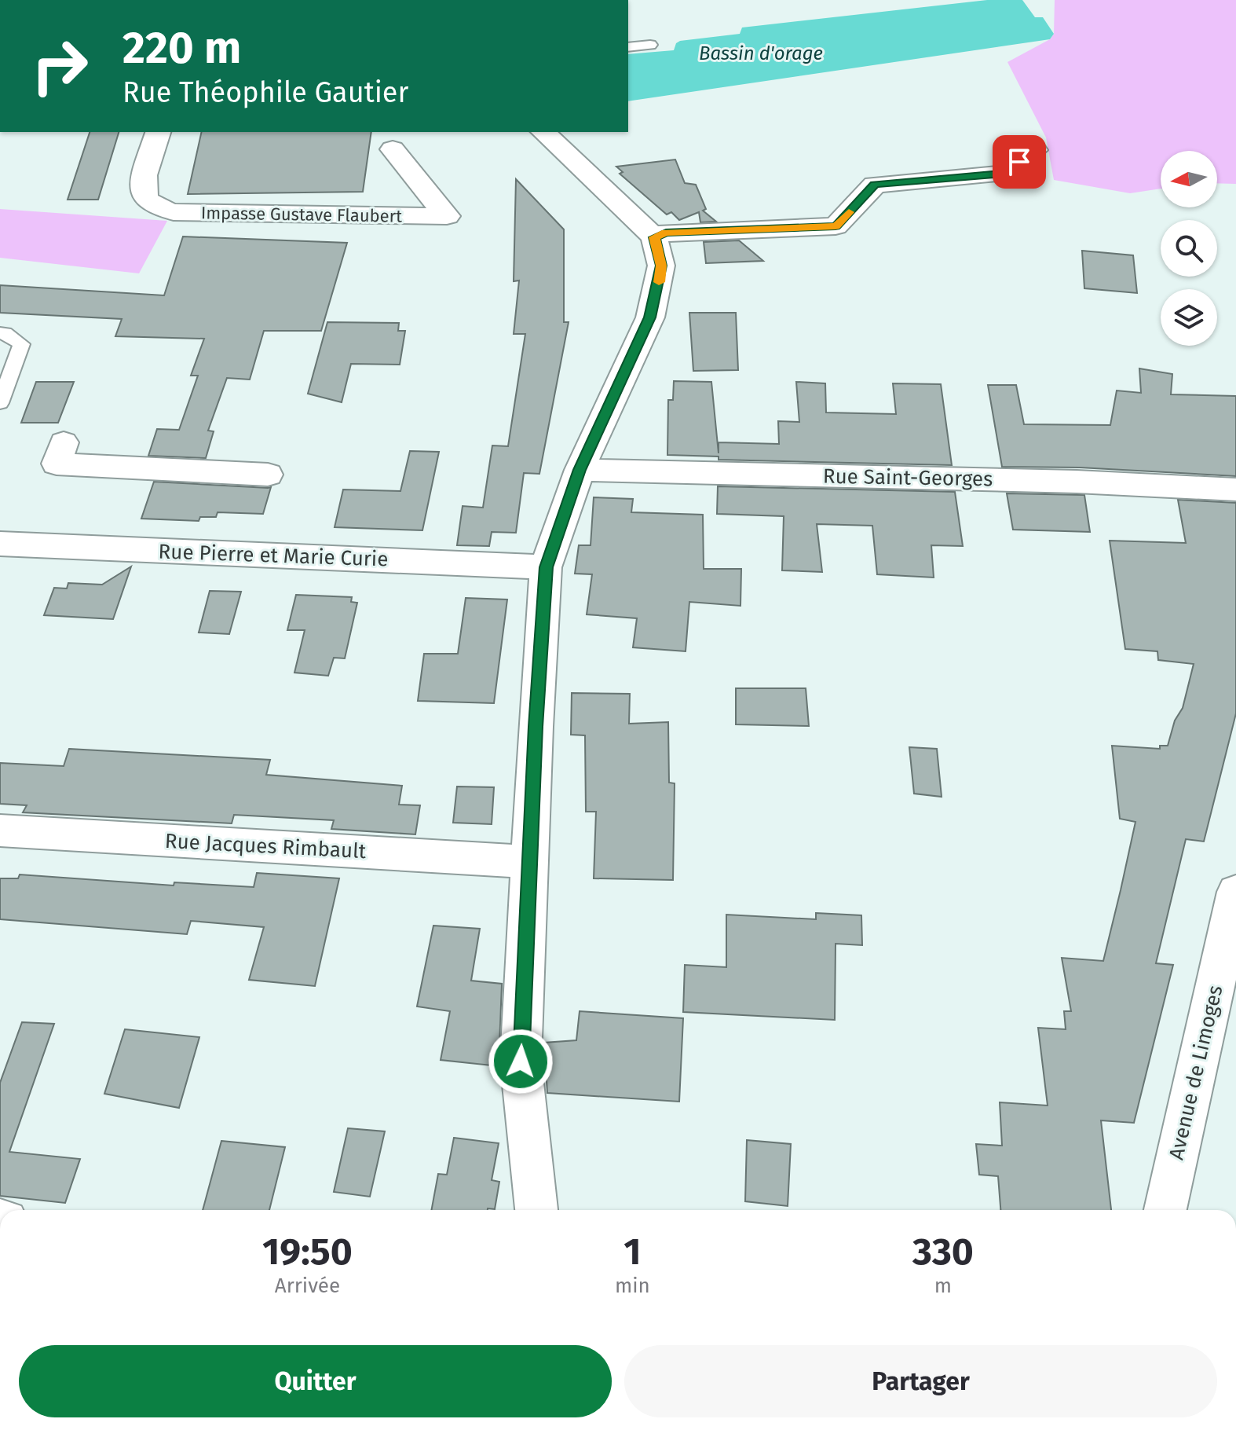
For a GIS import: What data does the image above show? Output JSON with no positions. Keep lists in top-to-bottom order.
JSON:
{
  "streets": {
    "street": [
      "Impasse Gustave Flaubert",
      "Rue Saint-Georges",
      "Rue Pierre et Marie Curie",
      "Rue Jacques Rimbault",
      "Avenue de Limoges"
    ]
  },
  "water": ["Bassin d'orage"],
  "north": "left",
  "page": {
    "turn": ["220 m", "Rue Théophile Gautier"],
    "eta": [
      "19:50",
      "Arrivée",
      "1",
      "min",
      "330",
      "m"
    ],
    "buttons": ["Quitter", "Partager"]
  }
}
